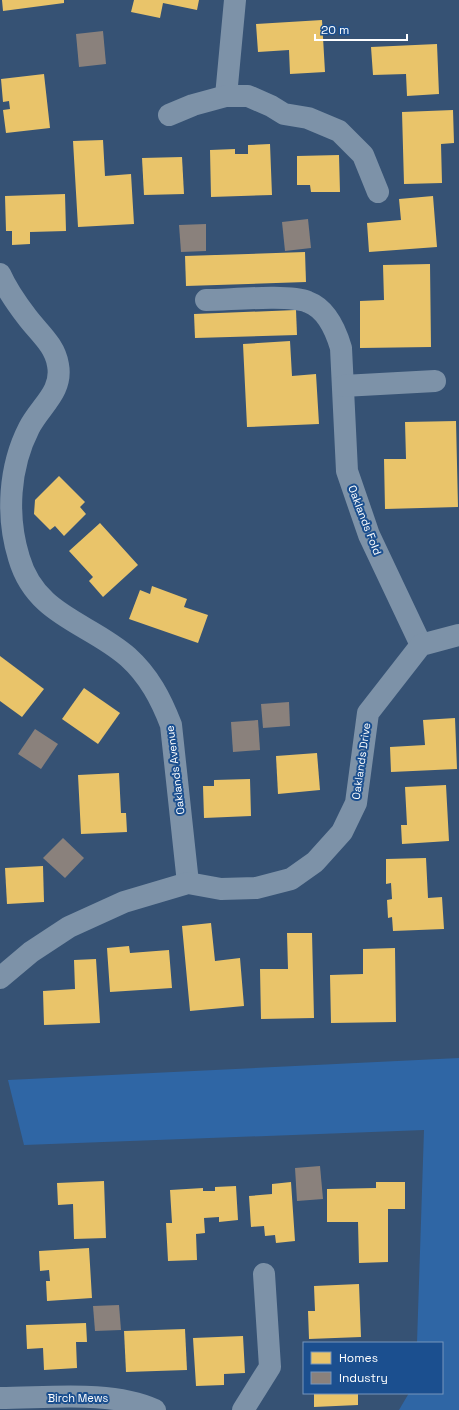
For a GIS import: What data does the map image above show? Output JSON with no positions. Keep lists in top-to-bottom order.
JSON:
{
  "streets": {
    "street": [
      "Oaklands Fold",
      "Oaklands Drive",
      "Oaklands Avenue",
      "Birch Mews"
    ]
  },
  "crossings": [
    ["Oaklands Fold", "Oaklands Drive"],
    ["Oaklands Drive", "Oaklands Avenue"]
  ],
  "legend": ["Homes", "Industry"],
  "scale_bar": "20 m"
}
